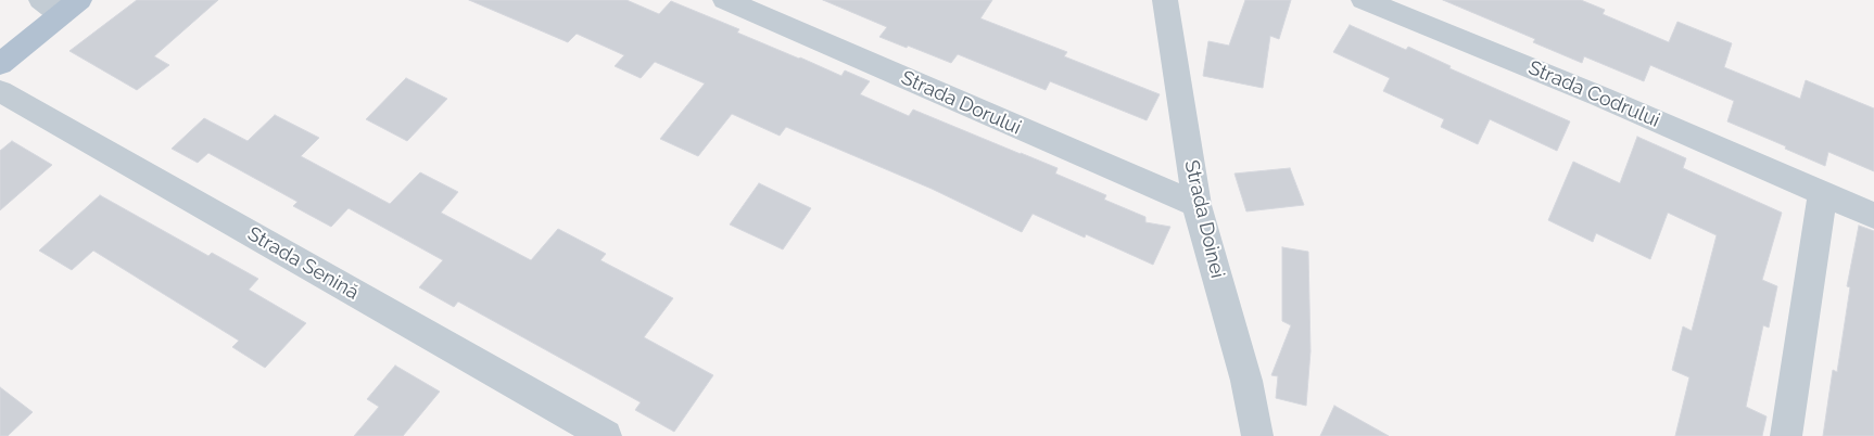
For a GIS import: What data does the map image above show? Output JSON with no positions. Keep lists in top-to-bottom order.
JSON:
{
  "streets": {
    "street": [
      "Strada Codrului",
      "Strada Dorului",
      "Strada Doinei",
      "Strada Senină"
    ]
  },
  "crossings": [
    ["Strada Dorului", "Strada Doinei"]
  ]
}
